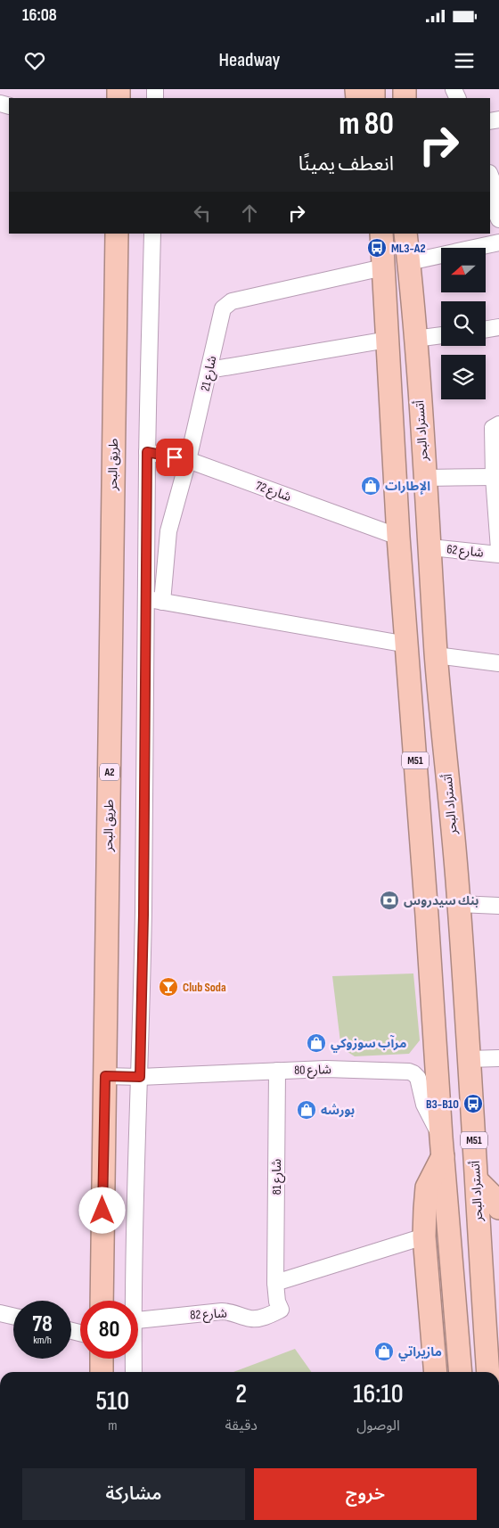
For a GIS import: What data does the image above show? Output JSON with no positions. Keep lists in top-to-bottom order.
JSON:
{
  "streets": {
    "highway": [
      "أتستراد البحر",
      "طريق البحر",
      "M51",
      "A2"
    ],
    "street": [
      "شارع 21",
      "شارع 72",
      "شارع 62",
      "شارع 80",
      "شارع 81",
      "شارع 82"
    ]
  },
  "crossings": [
    ["شارع 21", "شارع 72"],
    ["شارع 21", "M51"],
    ["أتستراد البحر", "شارع 62"],
    ["طريق البحر", "شارع 80"],
    ["شارع 72", "M51"],
    ["M51", "شارع 80"],
    ["شارع 80", "شارع 81"],
    ["شارع 81", "شارع 82"]
  ],
  "places": {
    "bus stop": ["ML3-A2", "B3-B10"],
    "shop": [
      "الإطارات",
      "مرآب سوزوكي",
      "بورشه",
      "مازيراتي"
    ],
    "bank": ["بنك سيدروس"],
    "bar": ["Club Soda"]
  },
  "north": "left",
  "page": {
    "status": "16:08",
    "header": "Headway",
    "turn": ["80 m", "انعطف يمينًا"],
    "speed": "78 km/h",
    "limit": "80",
    "eta": [
      "16:10",
      "الوصول",
      "2",
      "دقيقة",
      "510",
      "m"
    ],
    "buttons": ["خروج", "مشاركة"]
  }
}
